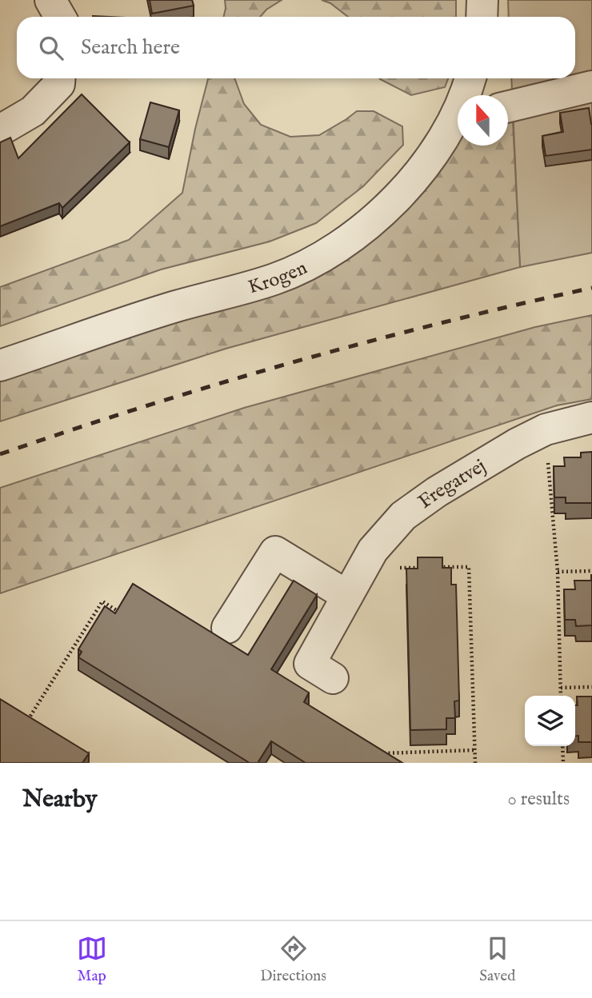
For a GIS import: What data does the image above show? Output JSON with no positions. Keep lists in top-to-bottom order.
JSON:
{
  "streets": {
    "street": ["Krogen", "Fregatvej"]
  },
  "north": "top",
  "page": {
    "search": "Search here",
    "heading": ["Nearby", "0 results"],
    "nav": ["Map", "Directions", "Saved"]
  }
}
